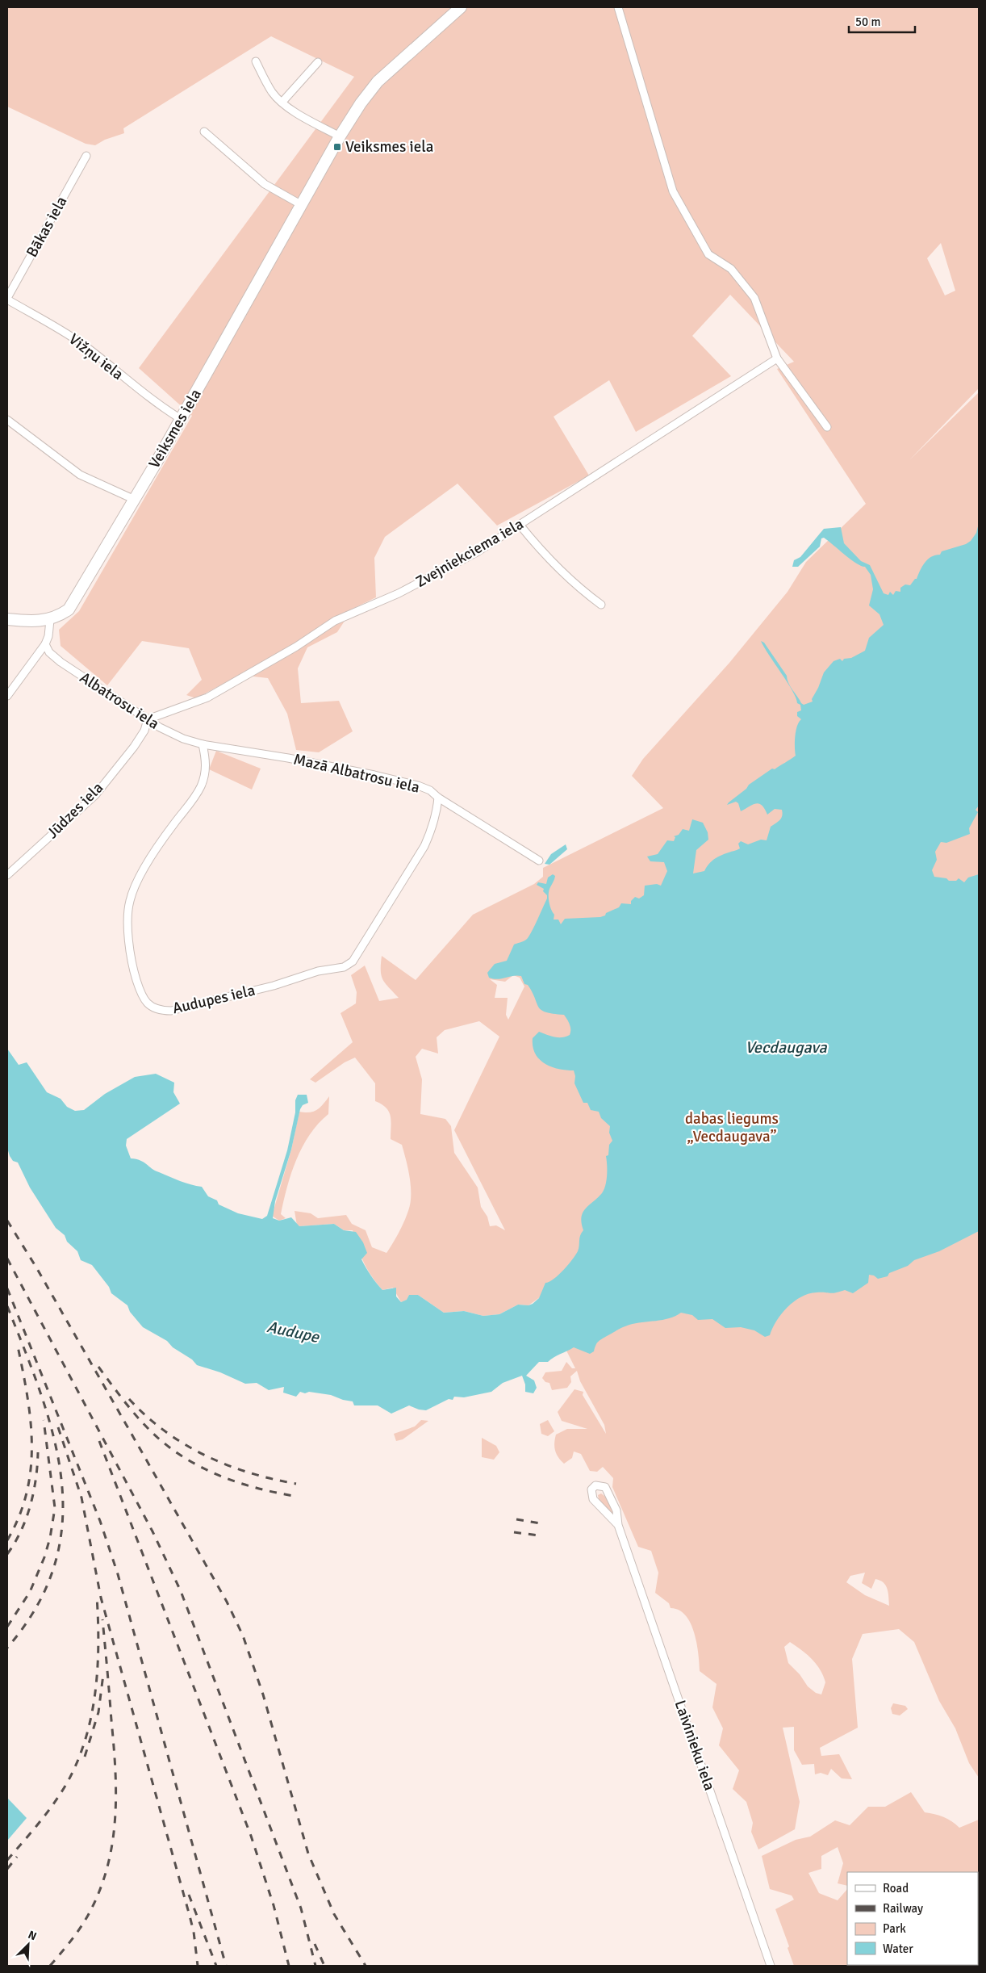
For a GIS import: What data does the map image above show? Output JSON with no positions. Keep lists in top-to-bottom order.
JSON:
{
  "streets": {
    "main road": ["Veiksmes iela"],
    "street": [
      "Bākas iela",
      "Vižņu iela",
      "Zvejniekciema iela",
      "Albatrosu iela",
      "Mazā Albatrosu iela",
      "Jūdzes iela",
      "Audupes iela",
      "Laivinieku iela"
    ]
  },
  "crossings": [
    ["Bākas iela", "Vižņu iela"],
    ["Vižņu iela", "Veiksmes iela"],
    ["Zvejniekciema iela", "Albatrosu iela"],
    ["Zvejniekciema iela", "Jūdzes iela"],
    ["Albatrosu iela", "Mazā Albatrosu iela"],
    ["Albatrosu iela", "Jūdzes iela"],
    ["Albatrosu iela", "Audupes iela"],
    ["Mazā Albatrosu iela", "Audupes iela"]
  ],
  "water": ["Vecdaugava", "Audupe"],
  "parks": ["dabas liegums „Vecdaugava”"],
  "places": {
    "transit": ["Veiksmes iela"]
  },
  "legend": [
    "Road",
    "Railway",
    "Park",
    "Water"
  ],
  "scale_bar": "50 m",
  "north": "top right"
}
